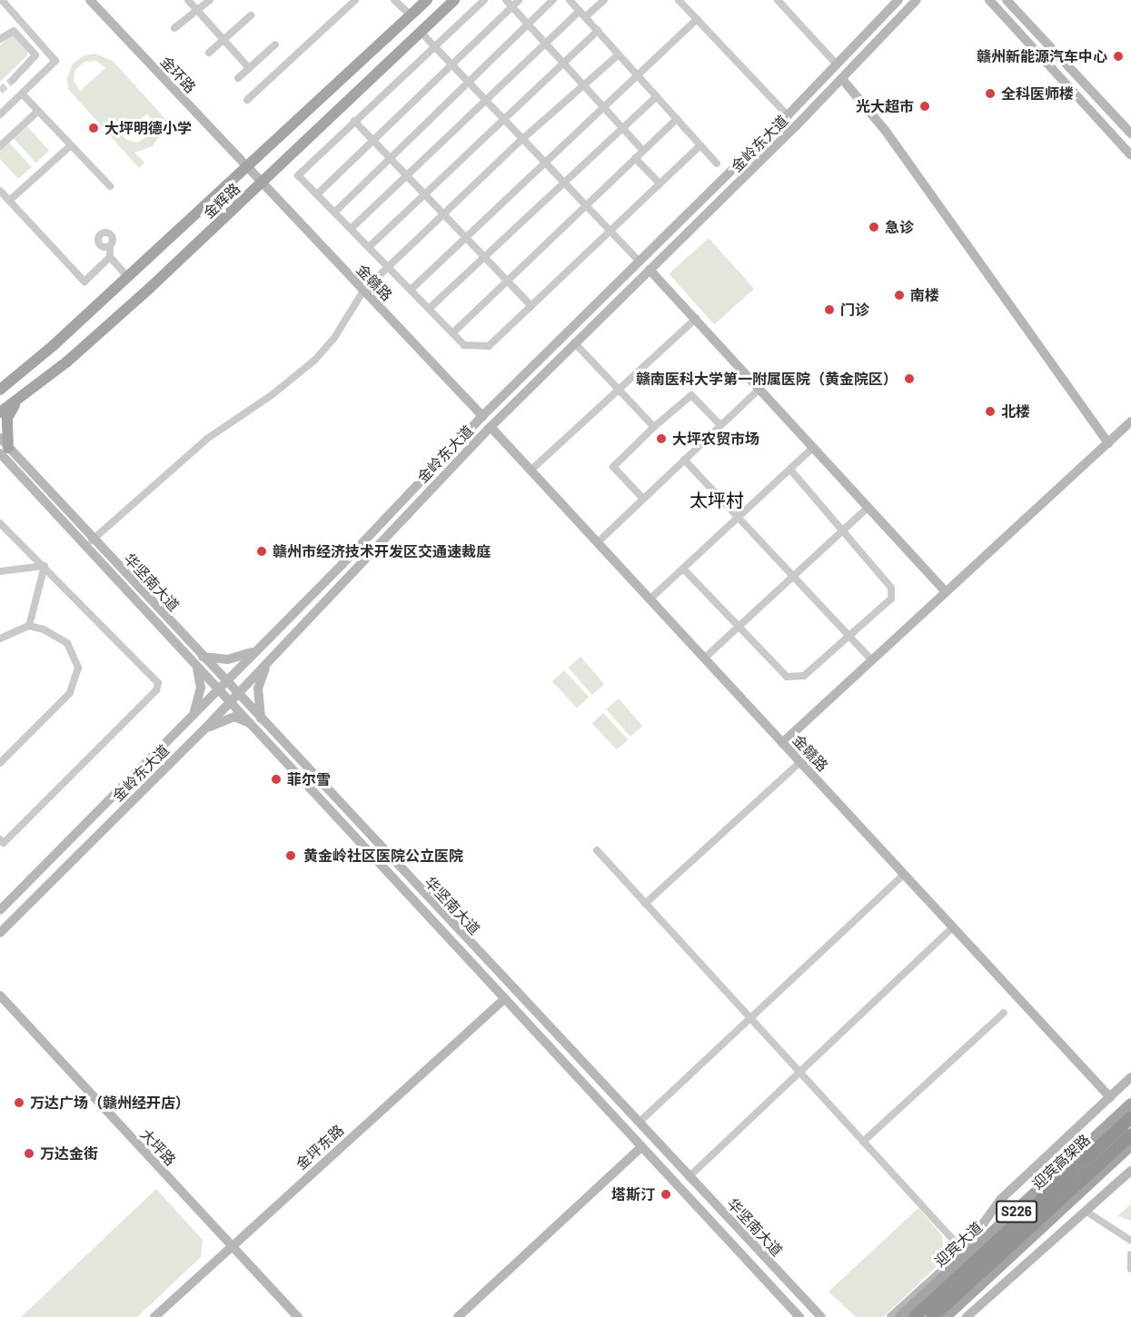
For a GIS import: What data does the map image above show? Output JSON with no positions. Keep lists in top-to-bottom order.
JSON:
{
  "streets": {
    "highway": ["迎宾高架路"],
    "main road": [
      "金环路",
      "金岭东大道",
      "金辉路",
      "金赣路",
      "华坚南大道",
      "大坪路",
      "金坪东路",
      "S226",
      "迎宾大道"
    ]
  },
  "crossings": [
    ["金环路", "金辉路"],
    ["金环路", "金赣路"],
    ["金岭东大道", "金赣路"],
    ["金岭东大道", "华坚南大道"],
    ["金辉路", "金赣路"],
    ["华坚南大道", "金坪东路"],
    ["大坪路", "金坪东路"]
  ],
  "districts": ["太坪村"],
  "places": [
    "赣州新能源汽车中心",
    "全科医师楼",
    "光大超市",
    "大坪明德小学",
    "急诊",
    "南楼",
    "门诊",
    "赣南医科大学第一附属医院（黄金院区）",
    "北楼",
    "大坪农贸市场",
    "赣州市经济技术开发区交通速裁庭",
    "菲尔雪",
    "黄金岭社区医院公立医院",
    "万达广场（赣州经开店）",
    "万达金街",
    "塔斯汀"
  ]
}
